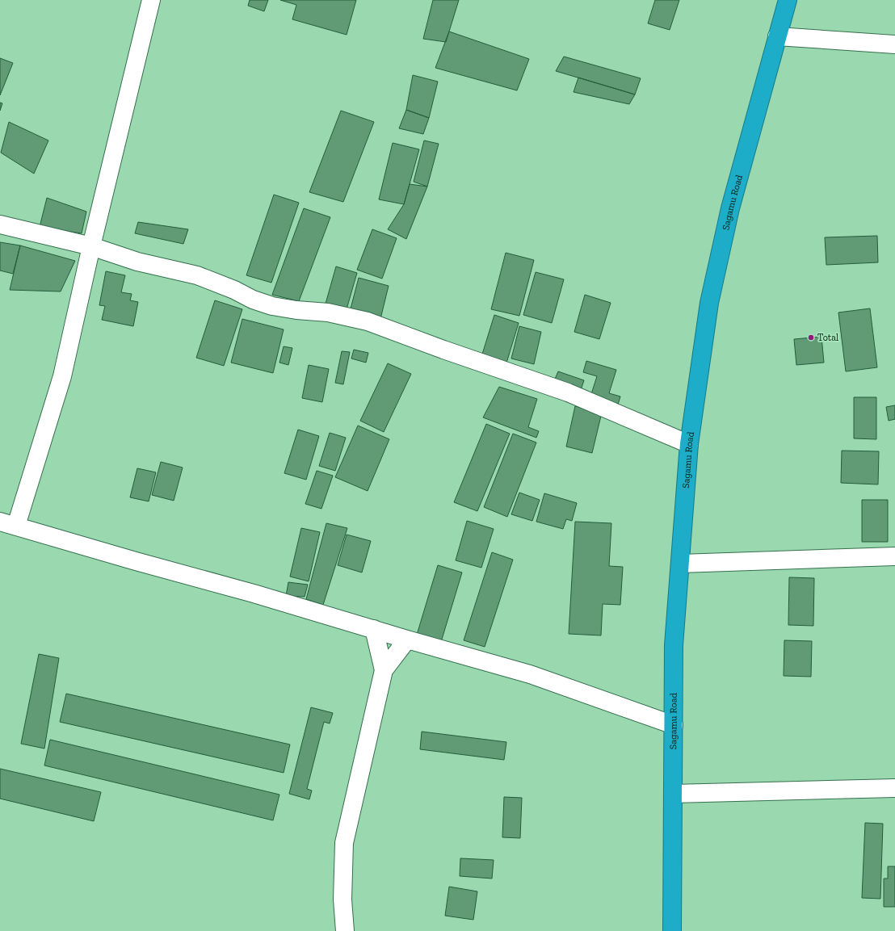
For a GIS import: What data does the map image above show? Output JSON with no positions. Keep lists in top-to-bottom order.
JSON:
{
  "streets": {
    "highway": ["Sagamu Road"]
  },
  "places": ["Total"]
}
